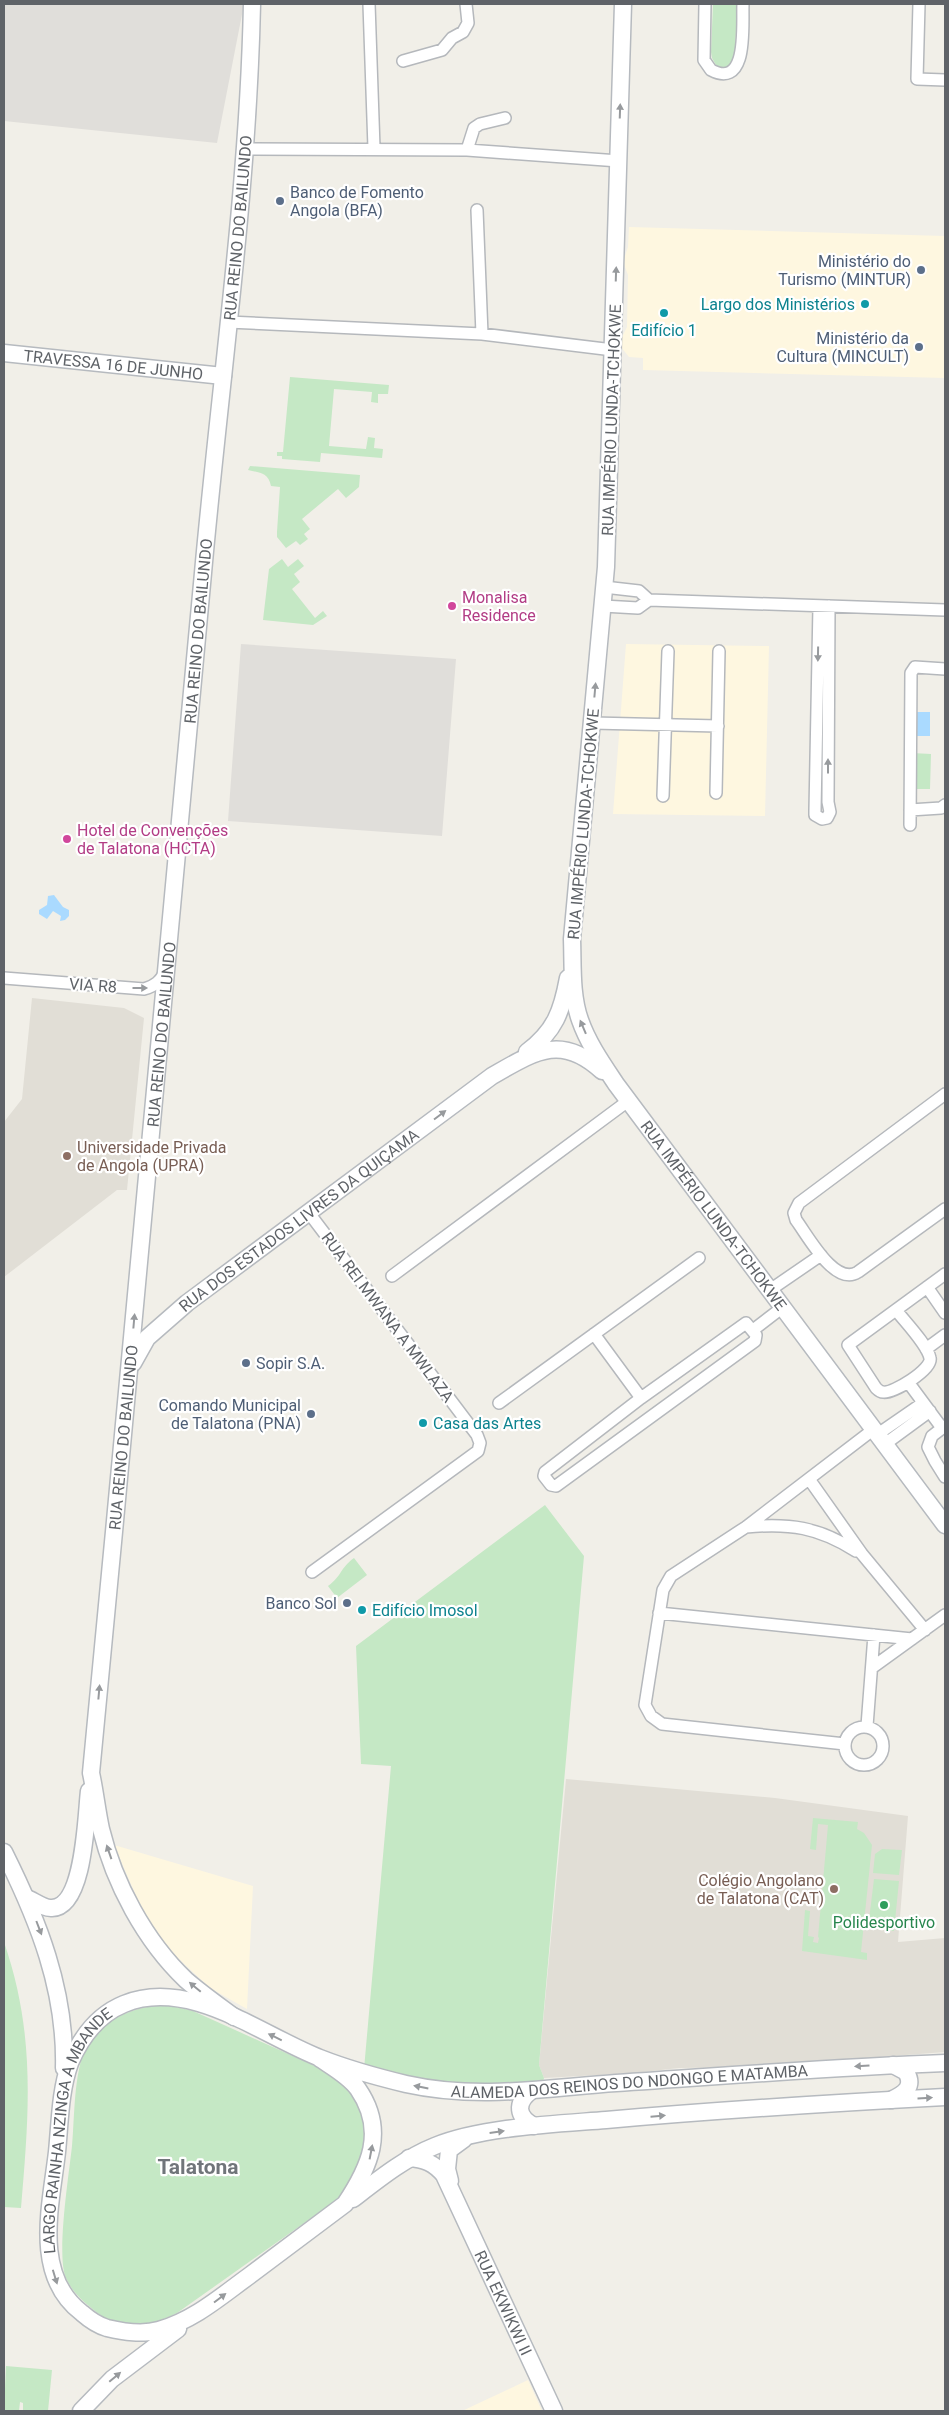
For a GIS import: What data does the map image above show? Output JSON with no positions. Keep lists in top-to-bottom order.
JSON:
{
  "streets": {
    "main road": [
      "RUA REINO DO BAILUNDO",
      "TRAVESSA 16 DE JUNHO",
      "RUA IMPÉRIO LUNDA-TCHOKWE",
      "RUA DOS ESTADOS LIVRES DA QUIÇAMA",
      "ALAMEDA DOS REINOS DO NDONGO E MATAMBA",
      "LARGO RAINHA NZINGA A MBANDE",
      "RUA EKWIKWI II"
    ],
    "street": ["VIA R8", "RUA REI MWANA A MWLAZA"]
  },
  "crossings": [
    ["RUA REINO DO BAILUNDO", "TRAVESSA 16 DE JUNHO"],
    ["RUA REINO DO BAILUNDO", "VIA R8"],
    ["RUA REINO DO BAILUNDO", "RUA DOS ESTADOS LIVRES DA QUIÇAMA"],
    ["RUA REINO DO BAILUNDO", "LARGO RAINHA NZINGA A MBANDE"],
    ["RUA IMPÉRIO LUNDA-TCHOKWE", "RUA DOS ESTADOS LIVRES DA QUIÇAMA"],
    ["RUA DOS ESTADOS LIVRES DA QUIÇAMA", "RUA REI MWANA A MWLAZA"],
    ["ALAMEDA DOS REINOS DO NDONGO E MATAMBA", "LARGO RAINHA NZINGA A MBANDE"],
    ["ALAMEDA DOS REINOS DO NDONGO E MATAMBA", "RUA EKWIKWI II"]
  ],
  "one_way": ["RUA REINO DO BAILUNDO", "RUA IMPÉRIO LUNDA-TCHOKWE", "VIA R8"],
  "districts": ["Talatona"],
  "places": [
    "Banco de Fomento Angola (BFA)",
    "Ministério do Turismo (MINTUR)",
    "Largo dos Ministérios",
    "Edifício 1",
    "Ministério da Cultura (MINCULT)",
    "Monalisa Residence",
    "Hotel de Convenções de Talatona (HCTA)",
    "Universidade Privada de Angola (UPRA)",
    "Sopir S.A.",
    "Comando Municipal de Talatona (PNA)",
    "Casa das Artes",
    "Banco Sol",
    "Edifício Imosol",
    "Colégio Angolano de Talatona (CAT)",
    "Polidesportivo"
  ]
}
